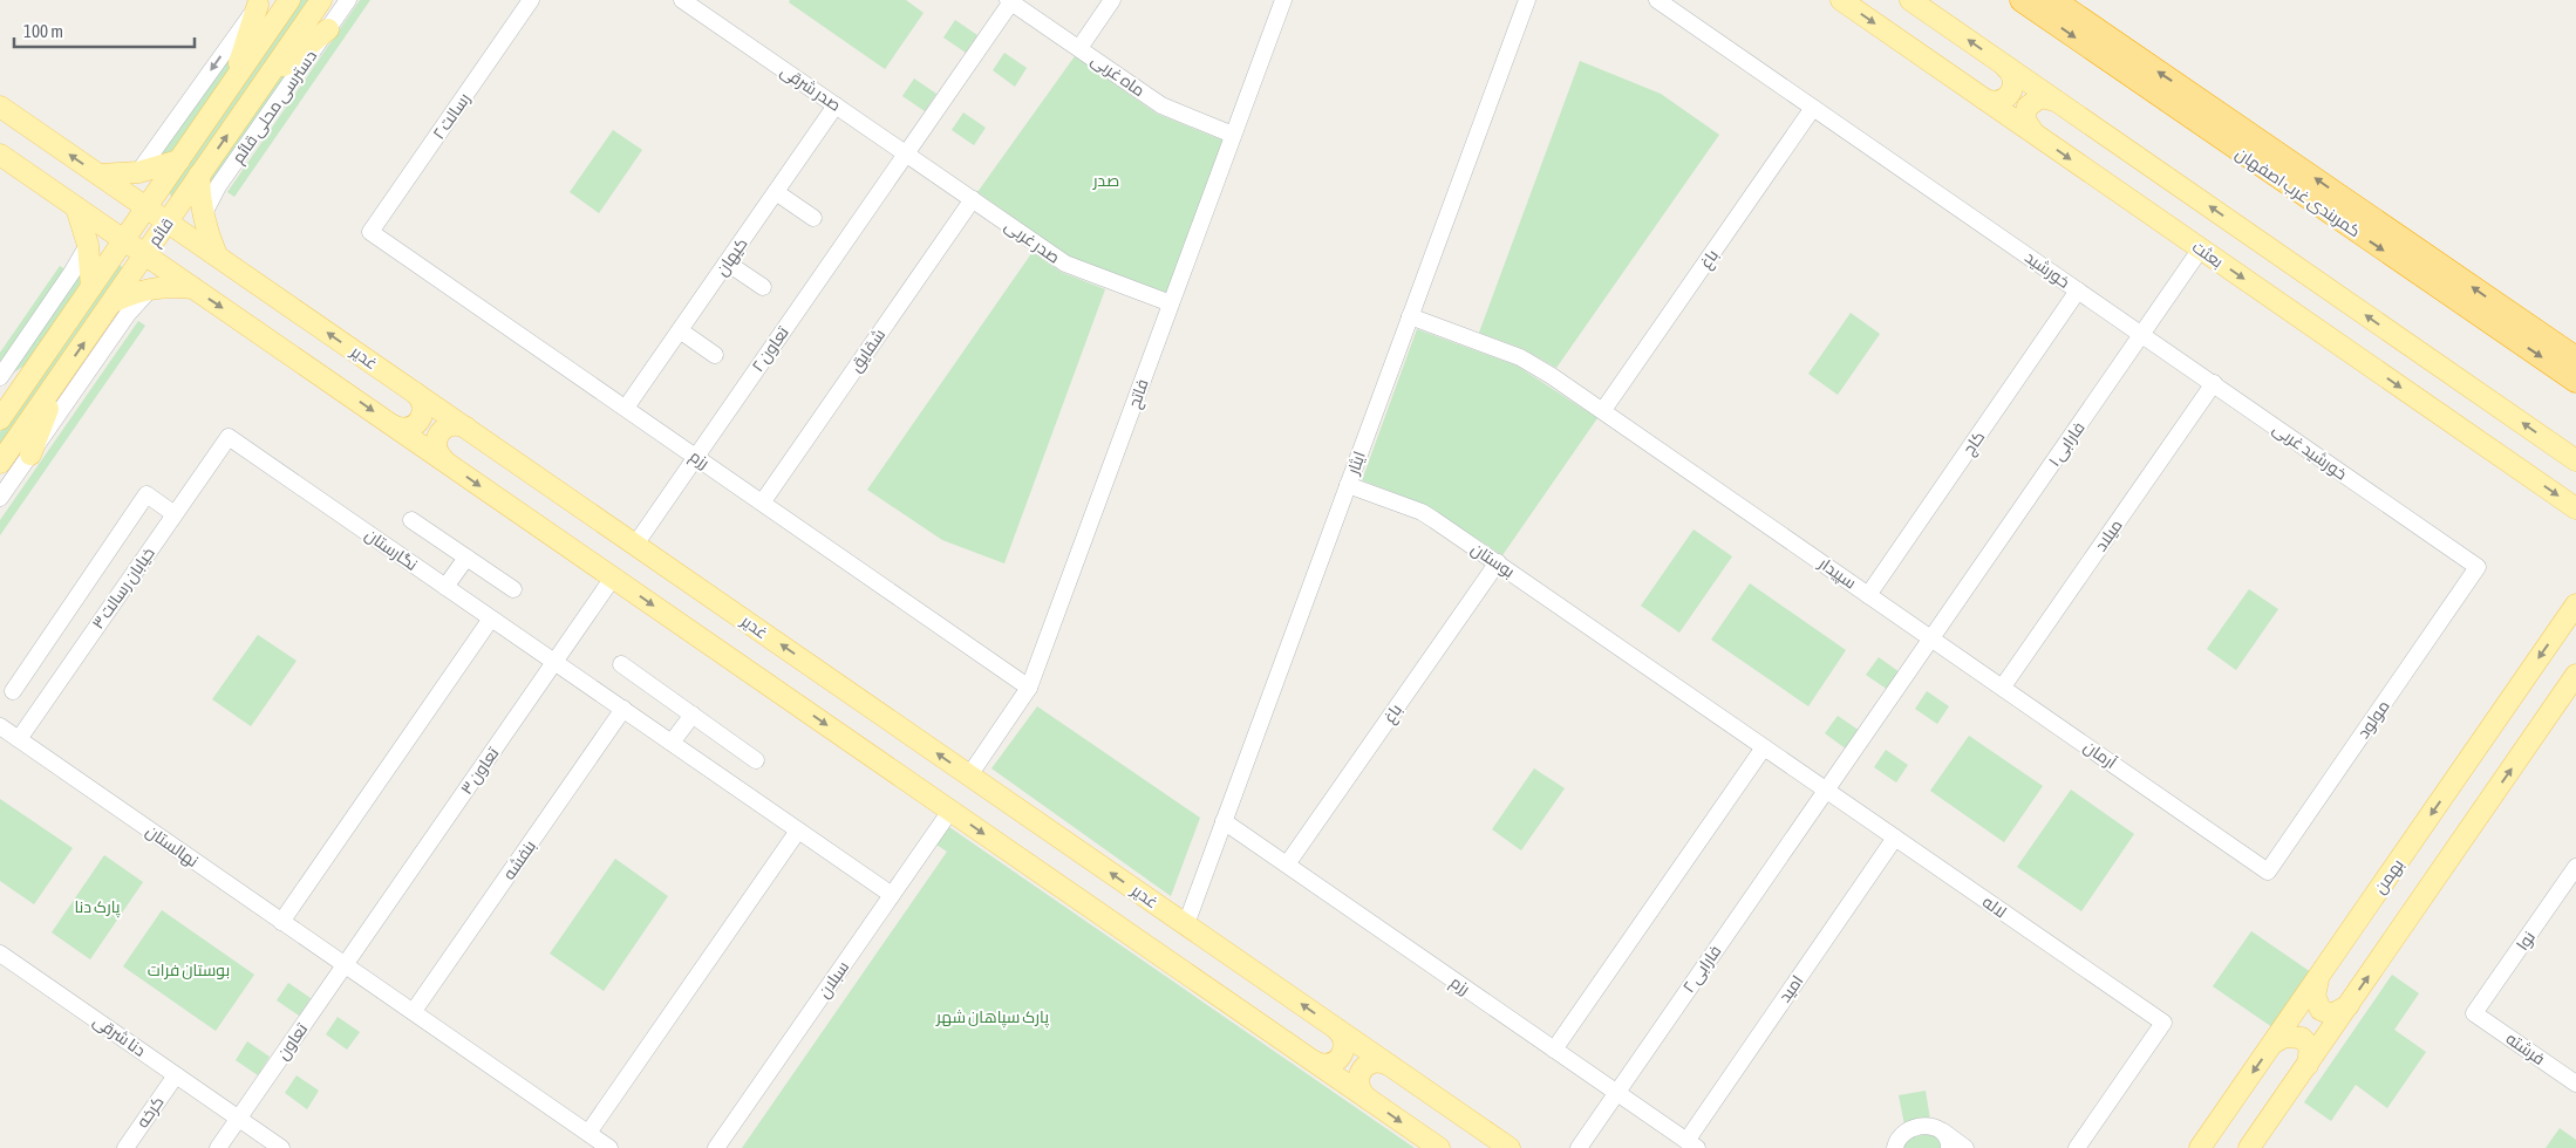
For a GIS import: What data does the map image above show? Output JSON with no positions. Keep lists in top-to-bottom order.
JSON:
{
  "streets": {
    "highway": ["کمربندی غرب اصفهان"],
    "main road": [
      "قائم",
      "بعثت",
      "غدیر",
      "بهمن"
    ],
    "street": [
      "ماه غربی",
      "صدر شرقی",
      "دسترسی محلی قائم",
      "رسالت ۲",
      "صدر غربی",
      "کیهان",
      "باغ",
      "خورشید",
      "تعاون ۲",
      "شقایق",
      "فاتح",
      "کاج",
      "فارابی ۱",
      "خورشید غربی",
      "رزم",
      "ایثار",
      "میلاد",
      "نگارستان",
      "بوستان",
      "سپیدار",
      "خیابان رسالت ۳",
      "مولود",
      "آرمان",
      "تعاون ۳",
      "نهالستان",
      "بنفشه",
      "لاله",
      "نوا",
      "فارابی ۲",
      "سبلان",
      "امید",
      "دنا شرقی",
      "تعاون",
      "فرشته",
      "کرخه"
    ]
  },
  "crossings": [
    ["ماه غربی", "تعاون ۲"],
    ["ماه غربی", "فاتح"],
    ["صدر شرقی", "صدر غربی"],
    ["صدر شرقی", "کیهان"],
    ["صدر شرقی", "تعاون ۲"],
    ["رسالت ۲", "رزم"],
    ["قائم", "غدیر"],
    ["صدر غربی", "تعاون ۲"],
    ["صدر غربی", "شقایق"],
    ["صدر غربی", "فاتح"],
    ["بعثت", "فارابی ۱"],
    ["کیهان", "رزم"],
    ["باغ", "خورشید"],
    ["باغ", "رزم"],
    ["باغ", "بوستان"],
    ["باغ", "سپیدار"],
    ["خورشید", "کاج"],
    ["خورشید", "فارابی ۱"],
    ["خورشید", "خورشید غربی"],
    ["تعاون ۲", "غدیر"],
    ["تعاون ۲", "رزم"],
    ["شقایق", "رزم"],
    ["غدیر", "فاتح"],
    ["غدیر", "ایثار"],
    ["فاتح", "رزم"],
    ["کاج", "سپیدار"],
    ["فارابی ۱", "خورشید غربی"],
    ["فارابی ۱", "سپیدار"],
    ["فارابی ۱", "آرمان"],
    ["فارابی ۱", "لاله"],
    ["فارابی ۱", "فارابی ۲"],
    ["خورشید غربی", "میلاد"],
    ["خورشید غربی", "مولود"],
    ["رزم", "ایثار"],
    ["رزم", "فارابی ۲"],
    ["رزم", "امید"],
    ["ایثار", "بوستان"],
    ["ایثار", "سپیدار"],
    ["میلاد", "آرمان"],
    ["نگارستان", "خیابان رسالت ۳"],
    ["نگارستان", "تعاون ۳"],
    ["نگارستان", "بنفشه"],
    ["نگارستان", "سبلان"],
    ["بوستان", "لاله"],
    ["سپیدار", "آرمان"],
    ["خیابان رسالت ۳", "نهالستان"],
    ["مولود", "آرمان"],
    ["تعاون ۳", "نهالستان"],
    ["تعاون ۳", "تعاون"],
    ["نهالستان", "بنفشه"],
    ["نهالستان", "تعاون"],
    ["لاله", "فارابی ۲"],
    ["لاله", "امید"],
    ["نوا", "فرشته"],
    ["دنا شرقی", "تعاون"],
    ["دنا شرقی", "کرخه"]
  ],
  "parks": [
    "صدر",
    "پارک دنا",
    "بوستان فرات",
    "پارک سپاهان شهر"
  ],
  "scale_bar": "100 m"
}
